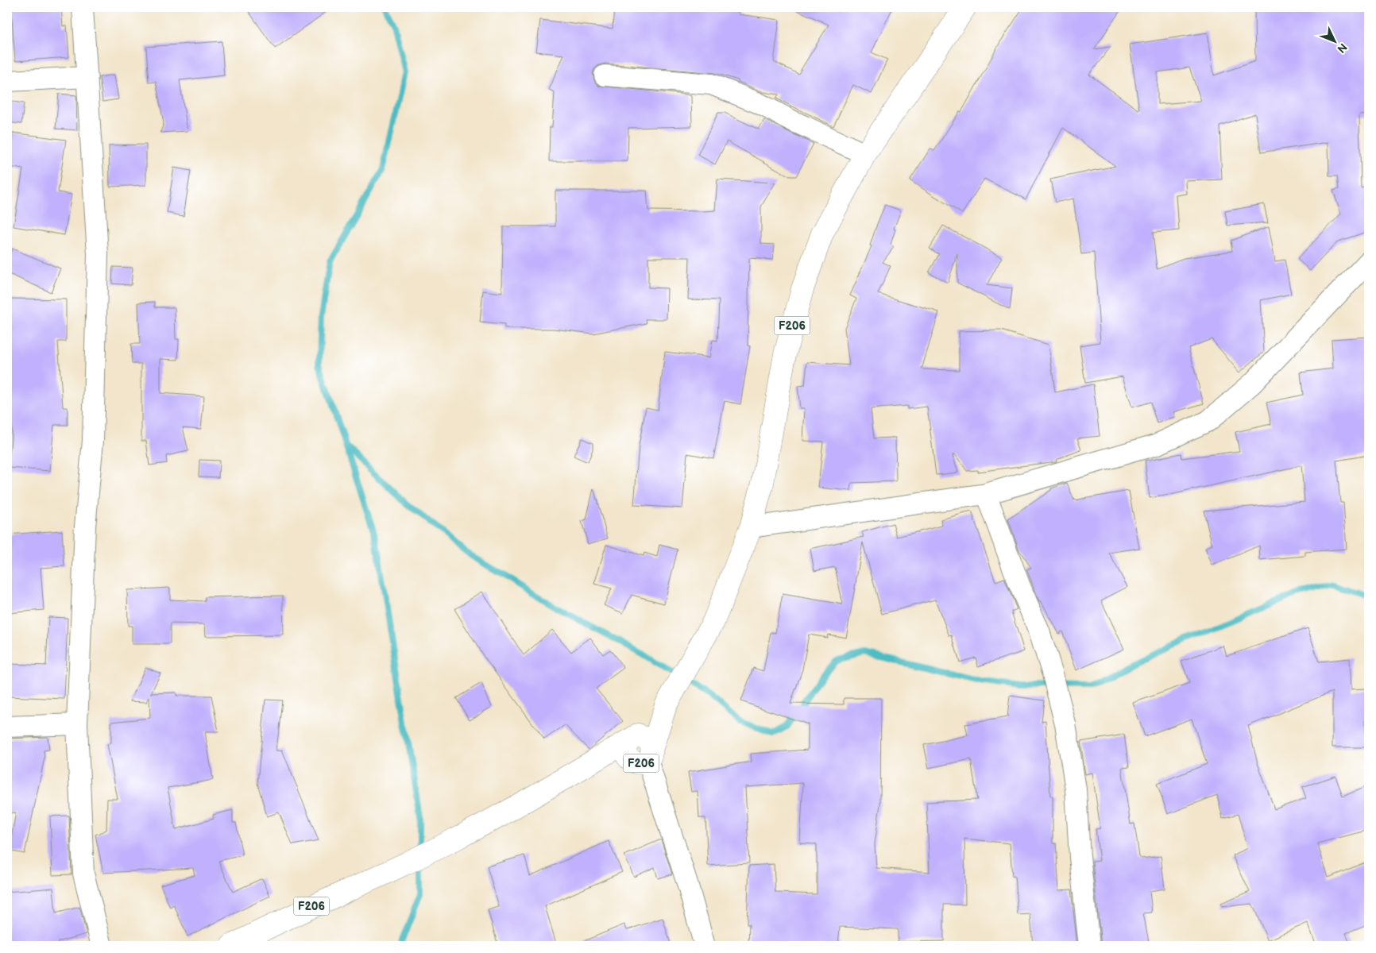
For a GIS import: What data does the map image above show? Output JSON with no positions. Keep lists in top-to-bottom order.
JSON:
{
  "streets": {
    "main road": ["F206"]
  },
  "north": "bottom right"
}
